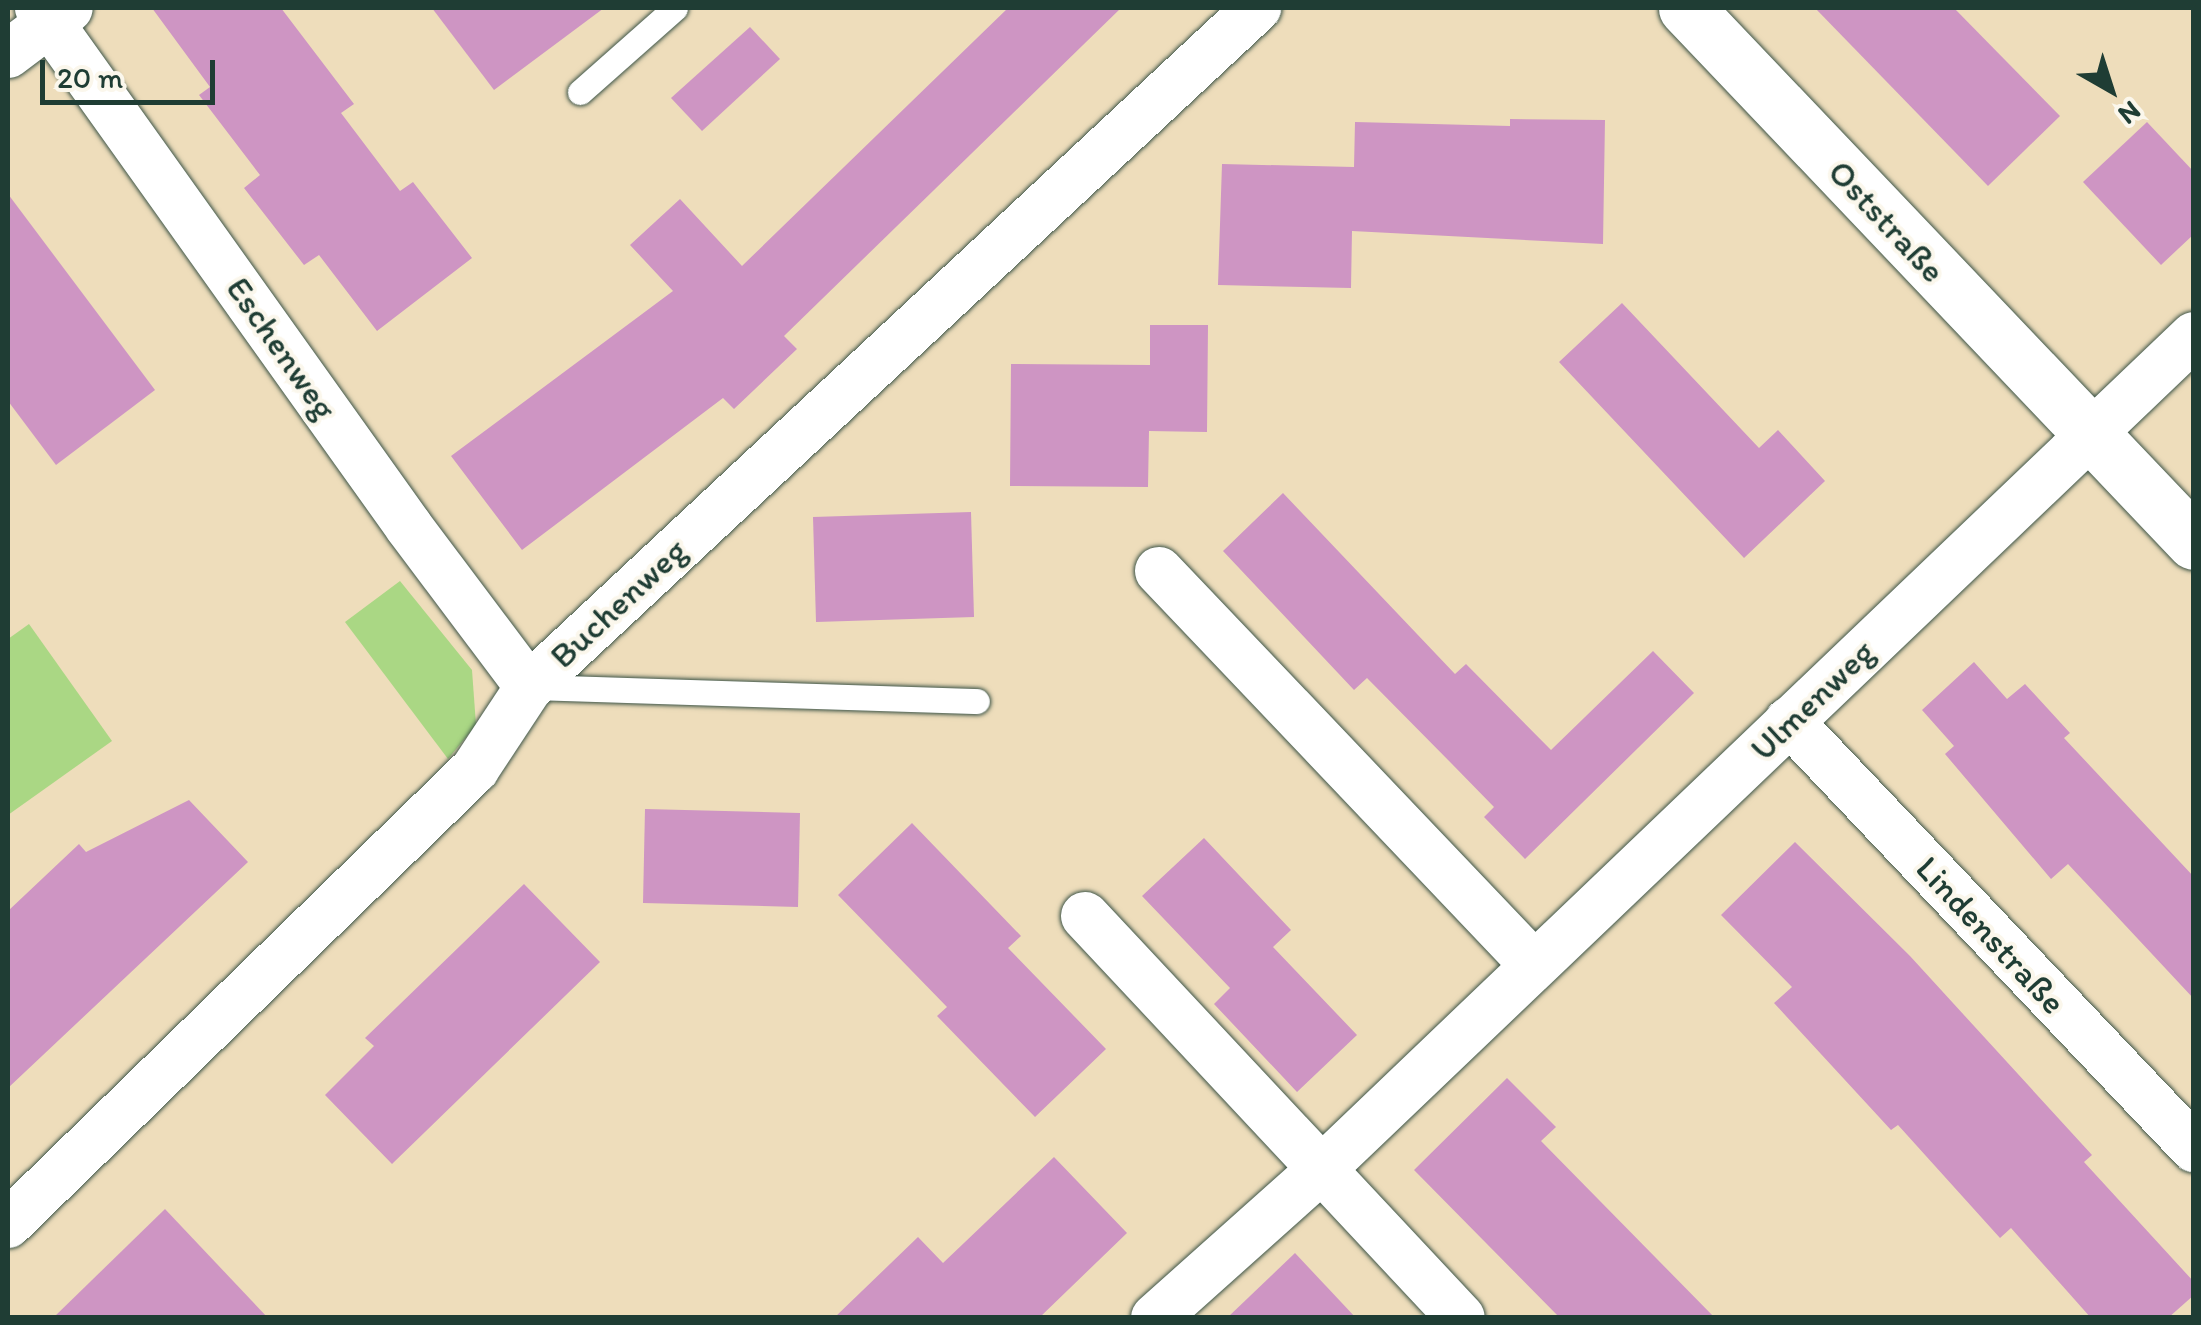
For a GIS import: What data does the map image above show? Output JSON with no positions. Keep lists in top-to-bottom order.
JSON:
{
  "streets": {
    "main road": ["Oststraße"],
    "street": [
      "Eschenweg",
      "Buchenweg",
      "Ulmenweg",
      "Lindenstraße"
    ]
  },
  "crossings": [
    ["Oststraße", "Ulmenweg"],
    ["Eschenweg", "Buchenweg"],
    ["Ulmenweg", "Lindenstraße"]
  ],
  "scale_bar": "20 m",
  "north": "bottom right"
}
